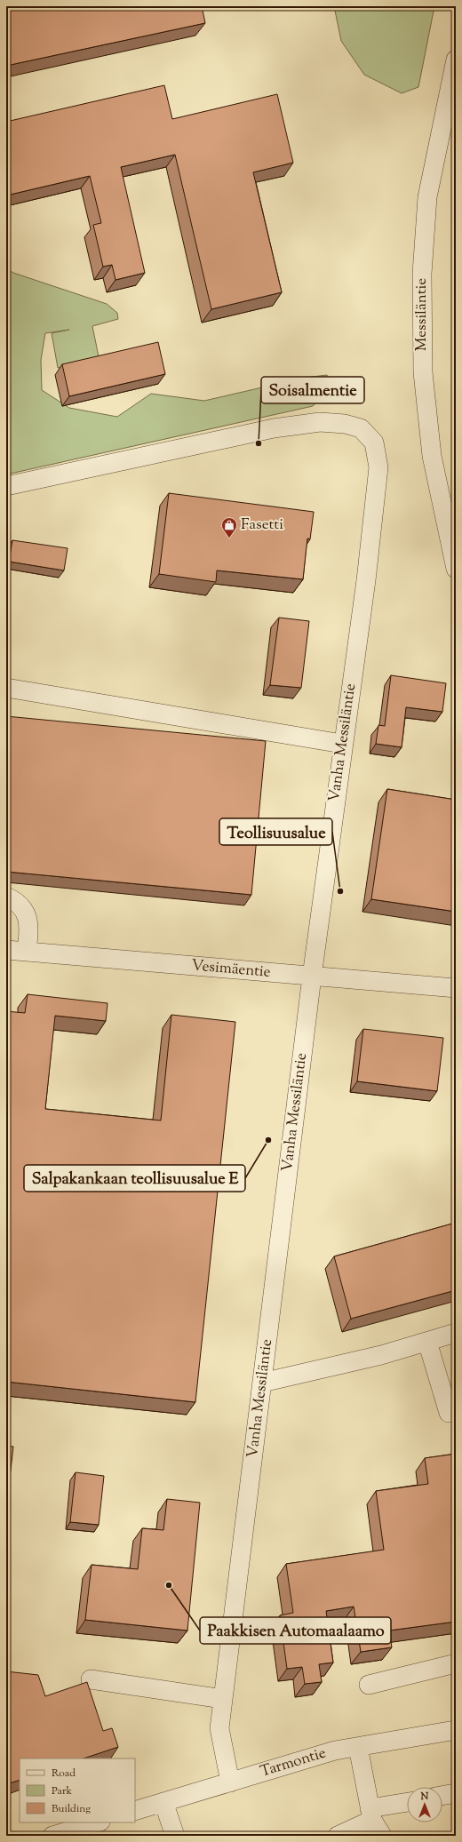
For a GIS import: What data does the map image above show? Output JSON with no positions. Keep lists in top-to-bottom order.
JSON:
{
  "streets": {
    "street": [
      "Messiläntie",
      "Vanha Messiläntie",
      "Vesimäentie",
      "Tarmontie"
    ]
  },
  "crossings": [
    ["Vanha Messiläntie", "Vesimäentie"],
    ["Vanha Messiläntie", "Tarmontie"]
  ],
  "places": {
    "other": [
      "Soisalmentie",
      "Teollisuusalue",
      "Salpakankaan teollisuusalue E",
      "Paakkisen Automaalaamo"
    ],
    "shop": ["Fasetti"]
  },
  "legend": ["Road", "Park", "Building"],
  "north": "top"
}
